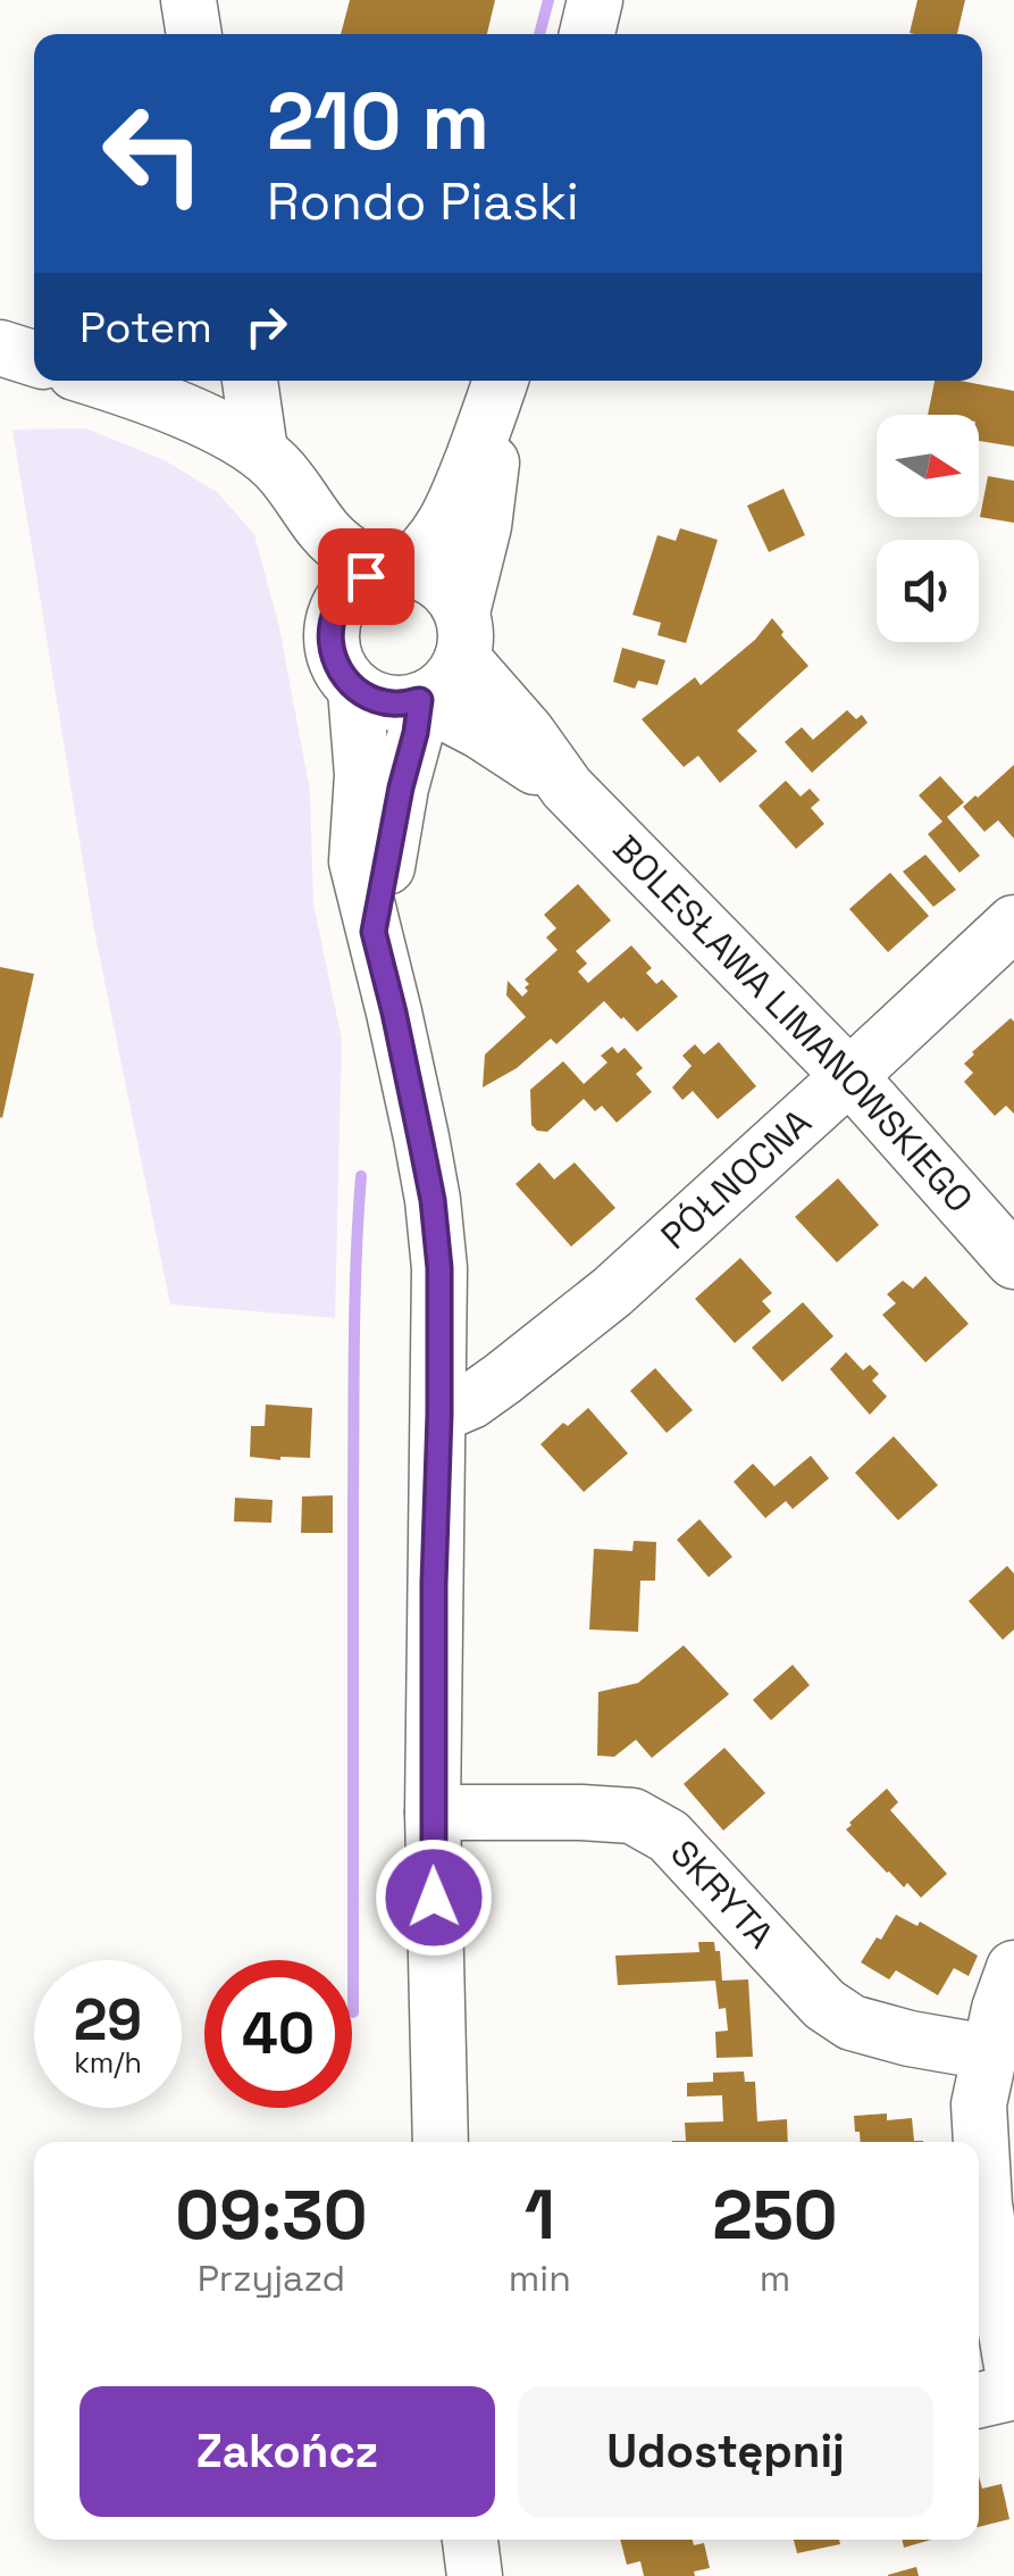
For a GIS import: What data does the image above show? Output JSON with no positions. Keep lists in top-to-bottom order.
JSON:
{
  "streets": {
    "street": ["BOLESŁAWA LIMANOWSKIEGO", "PÓŁNOCNA", "SKRYTA"]
  },
  "crossings": [
    ["BOLESŁAWA LIMANOWSKIEGO", "PÓŁNOCNA"]
  ],
  "north": "right",
  "page": {
    "turn": ["210 m", "Rondo Piaski"],
    "then": "Potem",
    "speed": "29 km/h",
    "limit": "40",
    "eta": [
      "09:30",
      "Przyjazd",
      "1",
      "min",
      "250",
      "m"
    ],
    "buttons": ["Zakończ", "Udostępnij"]
  }
}
